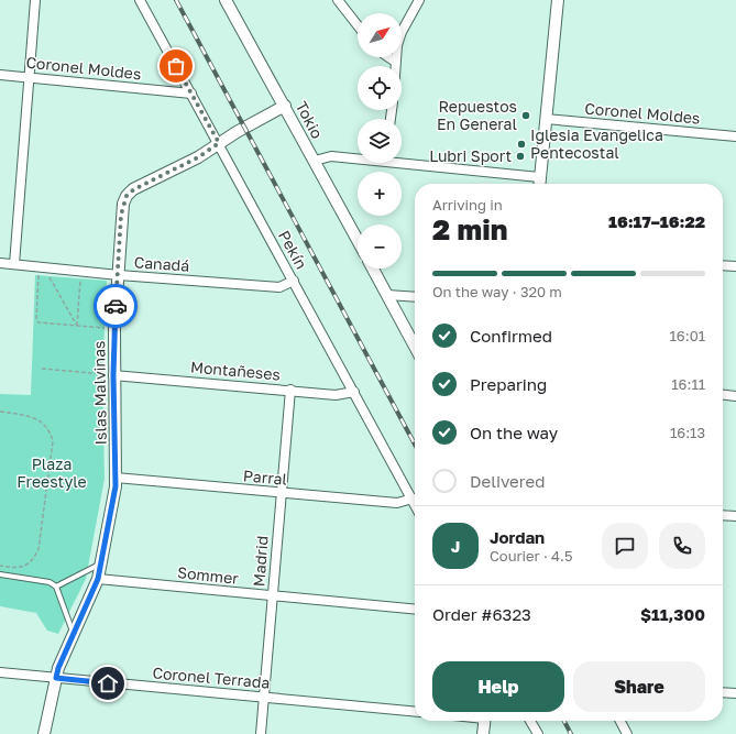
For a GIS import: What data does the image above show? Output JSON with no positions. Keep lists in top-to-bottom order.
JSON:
{
  "streets": {
    "street": [
      "Coronel Moldes",
      "Tokio",
      "Pekín",
      "Canadá",
      "Montañeses",
      "Islas Malvinas",
      "Parral",
      "Madrid",
      "Sommer",
      "Coronel Terrada"
    ]
  },
  "crossings": [
    ["Coronel Moldes", "Pekín"],
    ["Tokio", "Islas Malvinas"],
    ["Pekín", "Canadá"],
    ["Pekín", "Montañeses"],
    ["Pekín", "Islas Malvinas"],
    ["Pekín", "Parral"],
    ["Canadá", "Islas Malvinas"],
    ["Montañeses", "Islas Malvinas"],
    ["Montañeses", "Madrid"],
    ["Islas Malvinas", "Parral"],
    ["Islas Malvinas", "Sommer"],
    ["Islas Malvinas", "Coronel Terrada"],
    ["Parral", "Madrid"],
    ["Madrid", "Sommer"],
    ["Madrid", "Coronel Terrada"]
  ],
  "parks": ["Plaza Freestyle"],
  "places": ["Repuestos En General", "Iglesia Evangelica Pentecostal", "Lubri Sport"],
  "north": "top right",
  "page": {
    "map_buttons": ["+", "−"],
    "heading": ["2 min", "Arriving in", "16:17–16:22"],
    "panel": [
      "Jordan",
      "Courier · 4.5",
      "Order #6323",
      "$11,300"
    ],
    "bar": "On the way · 320 m",
    "list": [
      ["Confirmed", "16:01"],
      ["Preparing", "16:11"],
      ["On the way", "16:13"],
      "Delivered"
    ],
    "round": "J",
    "buttons": ["Help", "Share"]
  }
}
